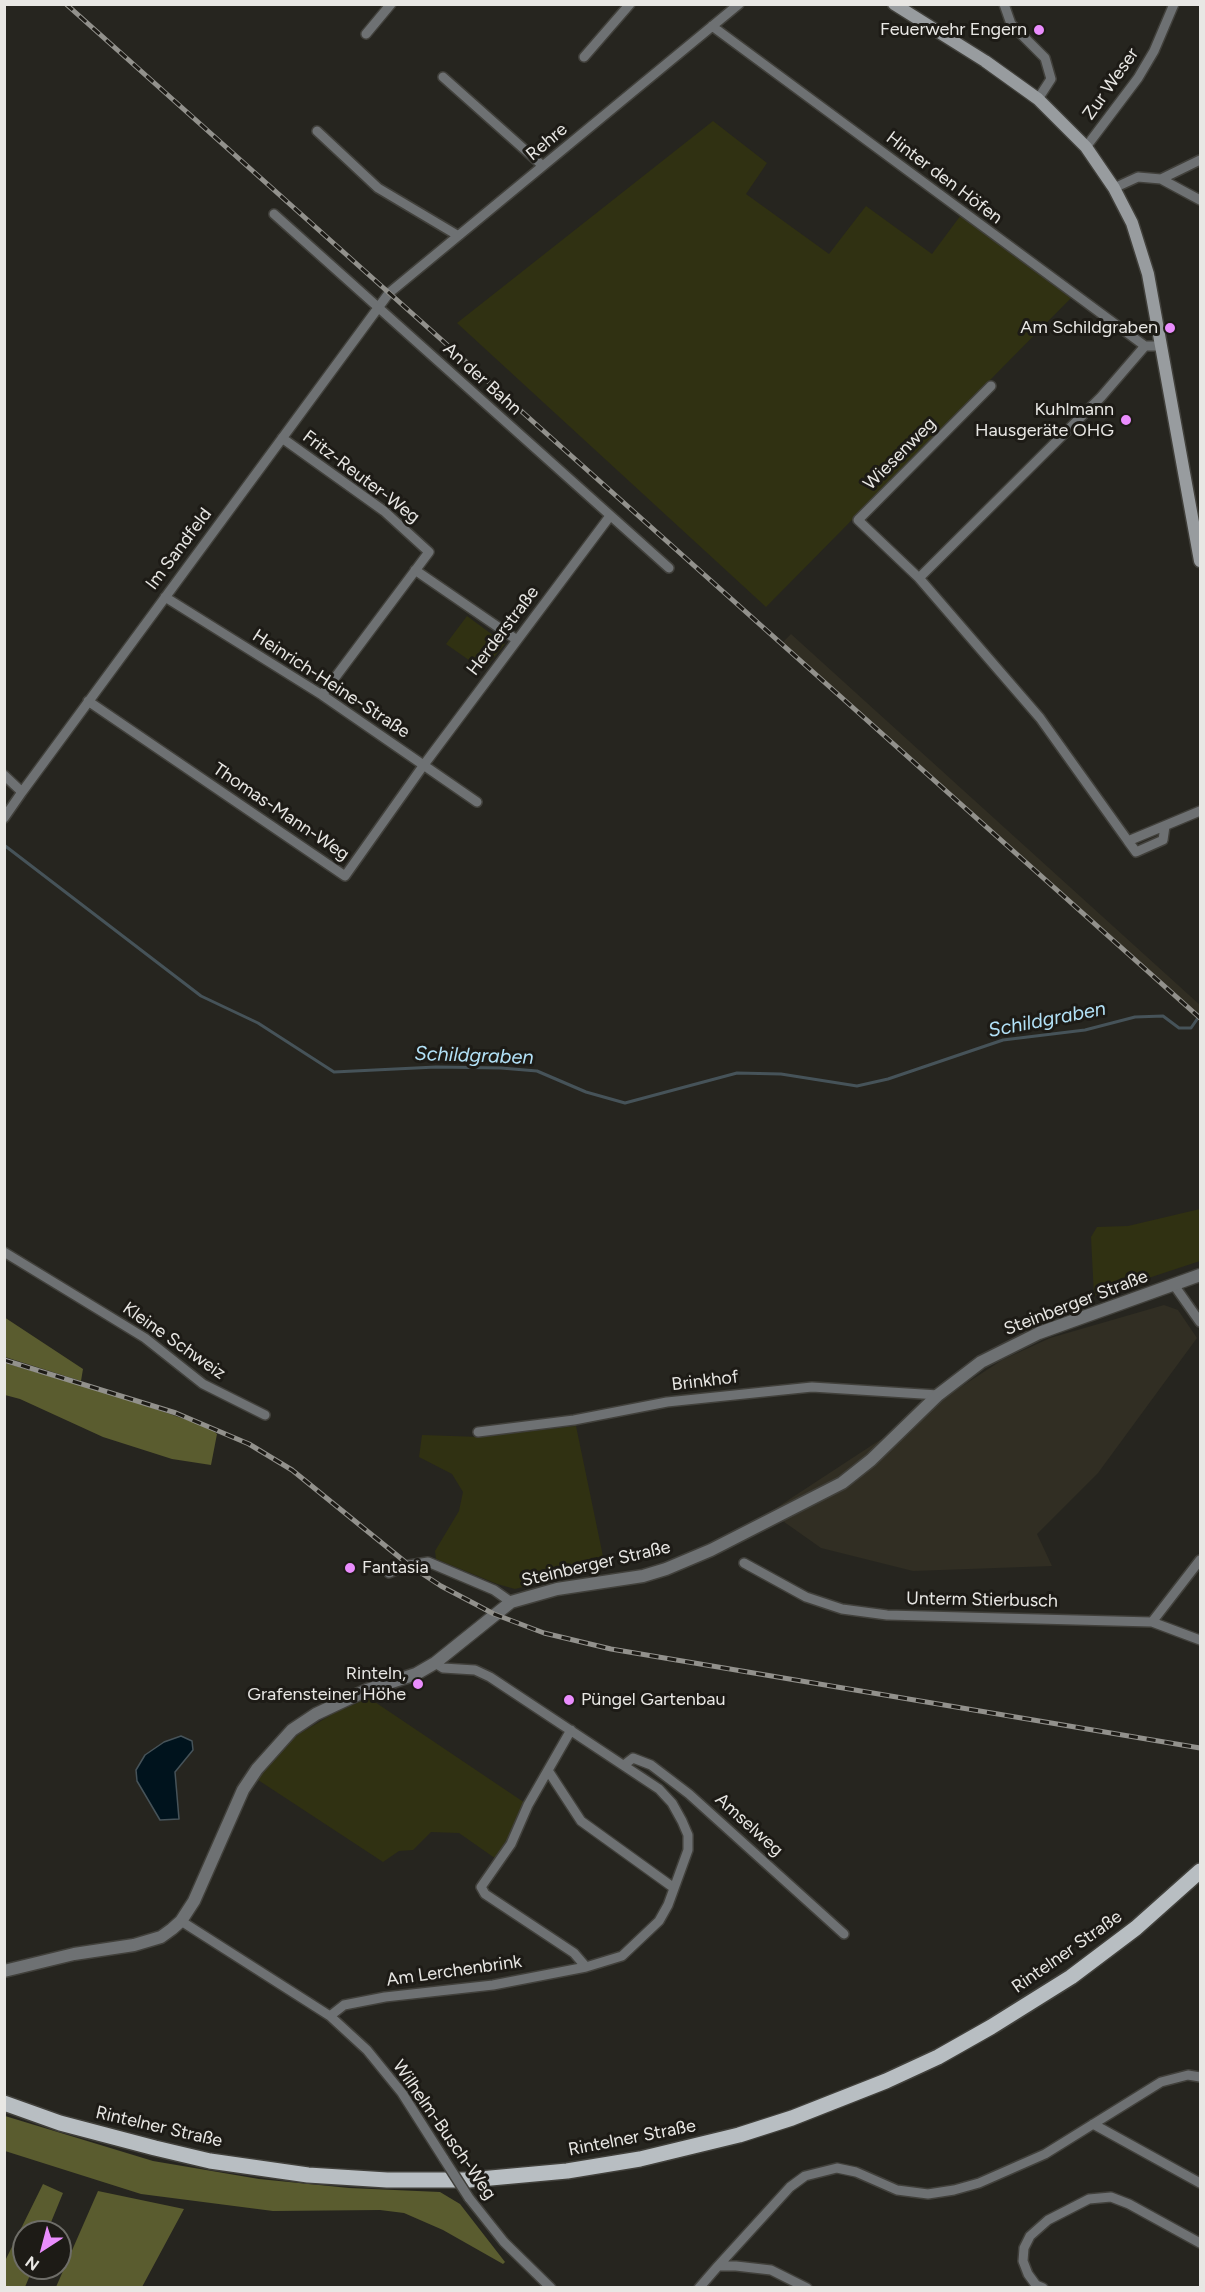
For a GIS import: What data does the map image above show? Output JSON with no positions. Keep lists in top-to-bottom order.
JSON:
{
  "streets": {
    "main road": ["Rintelner Straße"],
    "street": [
      "Zur Weser",
      "Rehre",
      "Hinter den Höfen",
      "An der Bahn",
      "Wiesenweg",
      "Fritz-Reuter-Weg",
      "Im Sandfeld",
      "Herderstraße",
      "Heinrich-Heine-Straße",
      "Thomas-Mann-Weg",
      "Steinberger Straße",
      "Kleine Schweiz",
      "Brinkhof",
      "Unterm Stierbusch",
      "Amselweg",
      "Am Lerchenbrink",
      "Wilhelm-Busch-Weg"
    ]
  },
  "crossings": [
    ["Rehre", "Hinter den Höfen"],
    ["Rehre", "An der Bahn"],
    ["Rehre", "Im Sandfeld"],
    ["An der Bahn", "Im Sandfeld"],
    ["An der Bahn", "Herderstraße"],
    ["Fritz-Reuter-Weg", "Im Sandfeld"],
    ["Fritz-Reuter-Weg", "Heinrich-Heine-Straße"],
    ["Im Sandfeld", "Heinrich-Heine-Straße"],
    ["Im Sandfeld", "Thomas-Mann-Weg"],
    ["Herderstraße", "Heinrich-Heine-Straße"],
    ["Herderstraße", "Thomas-Mann-Weg"],
    ["Heinrich-Heine-Straße", "Thomas-Mann-Weg"],
    ["Steinberger Straße", "Brinkhof"],
    ["Steinberger Straße", "Am Lerchenbrink"],
    ["Steinberger Straße", "Wilhelm-Busch-Weg"],
    ["Amselweg", "Am Lerchenbrink"],
    ["Am Lerchenbrink", "Wilhelm-Busch-Weg"]
  ],
  "water": ["Schildgraben"],
  "places": [
    "Feuerwehr Engern",
    "Am Schildgraben",
    "Kuhlmann Hausgeräte OHG",
    "Fantasia",
    "Rinteln, Grafensteiner Höhe",
    "Püngel Gartenbau"
  ],
  "north": "bottom left"
}
